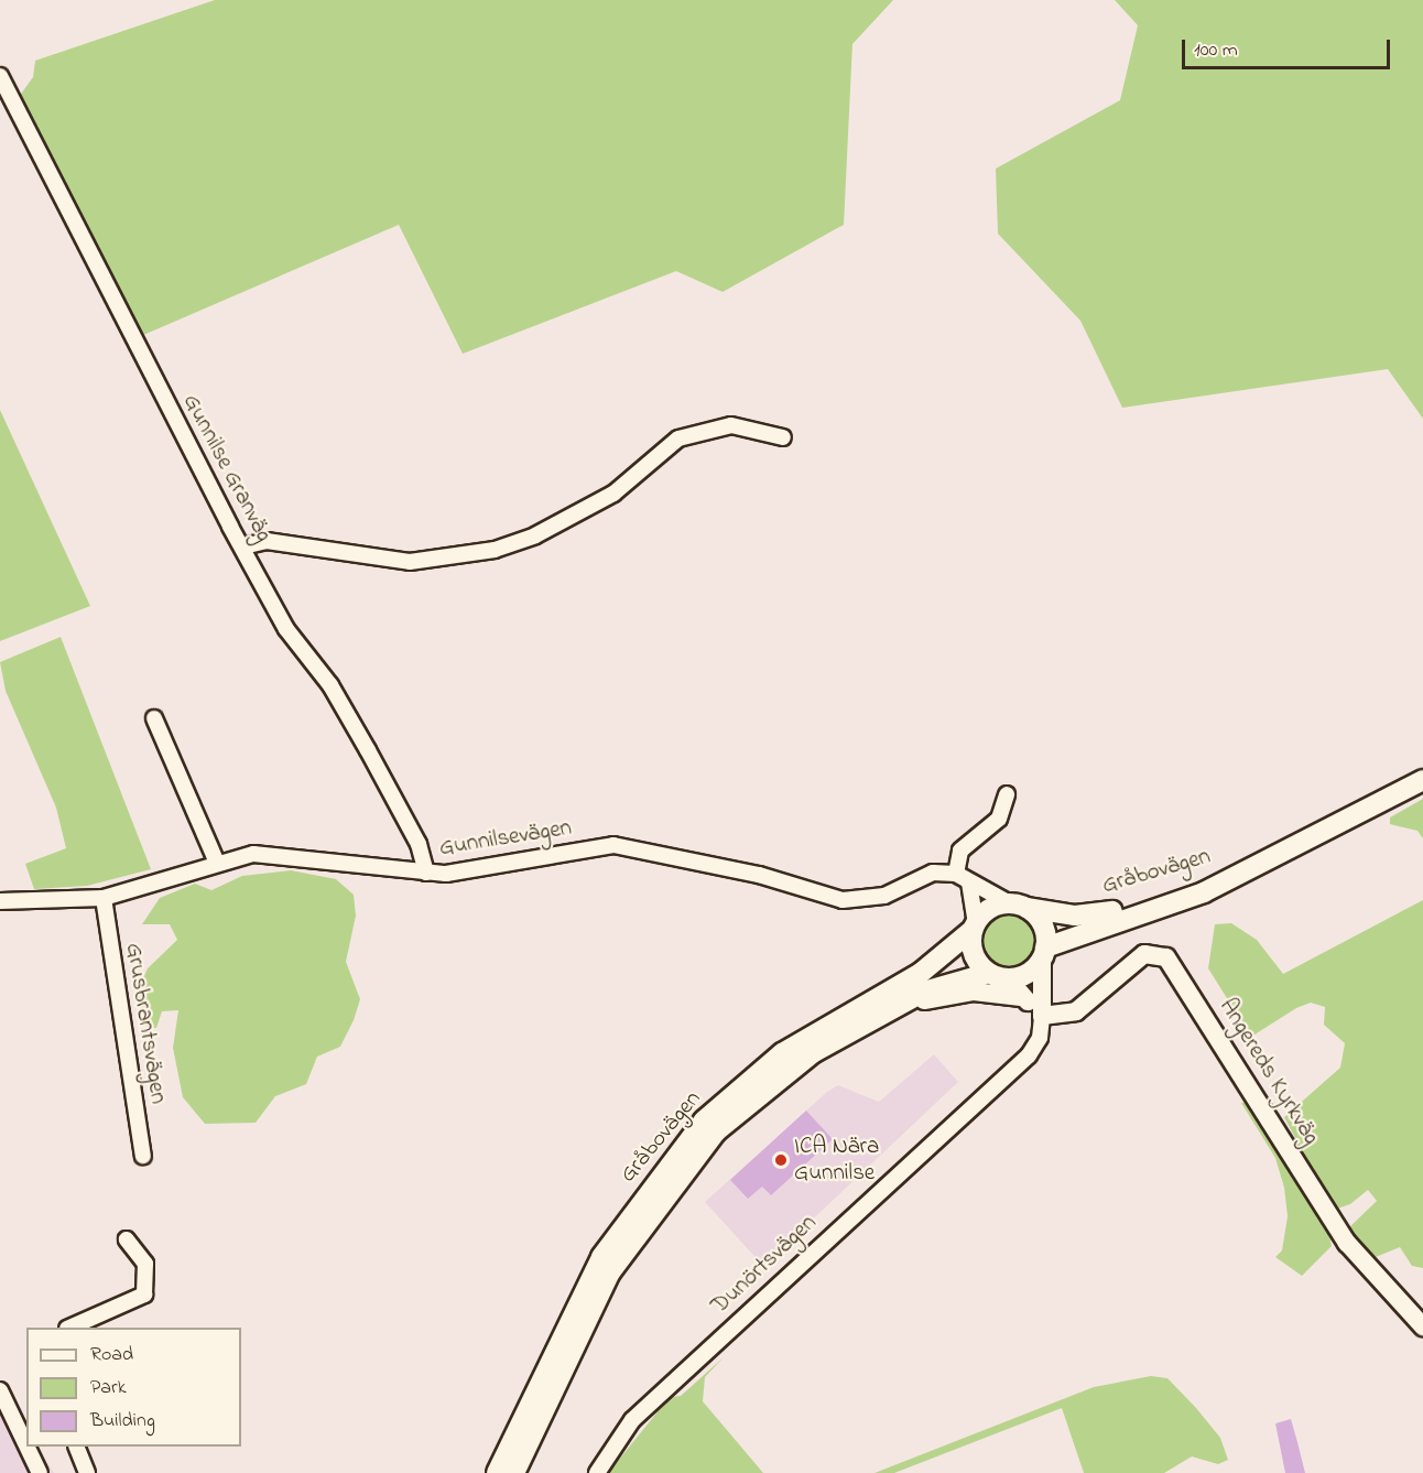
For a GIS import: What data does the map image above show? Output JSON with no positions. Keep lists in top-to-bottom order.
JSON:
{
  "streets": {
    "main road": ["Gråbovägen"],
    "street": [
      "Gunnilse Granväg",
      "Gunnilsevägen",
      "Grusbrantsvägen",
      "Angereds Kyrkväg",
      "Dunörtsvägen"
    ]
  },
  "crossings": [
    ["Gunnilse Granväg", "Gunnilsevägen"],
    ["Gunnilsevägen", "Grusbrantsvägen"],
    ["Gråbovägen", "Dunörtsvägen"],
    ["Angereds Kyrkväg", "Dunörtsvägen"]
  ],
  "places": ["ICA Nära Gunnilse"],
  "legend": ["Road", "Park", "Building"],
  "scale_bar": "100 m"
}
